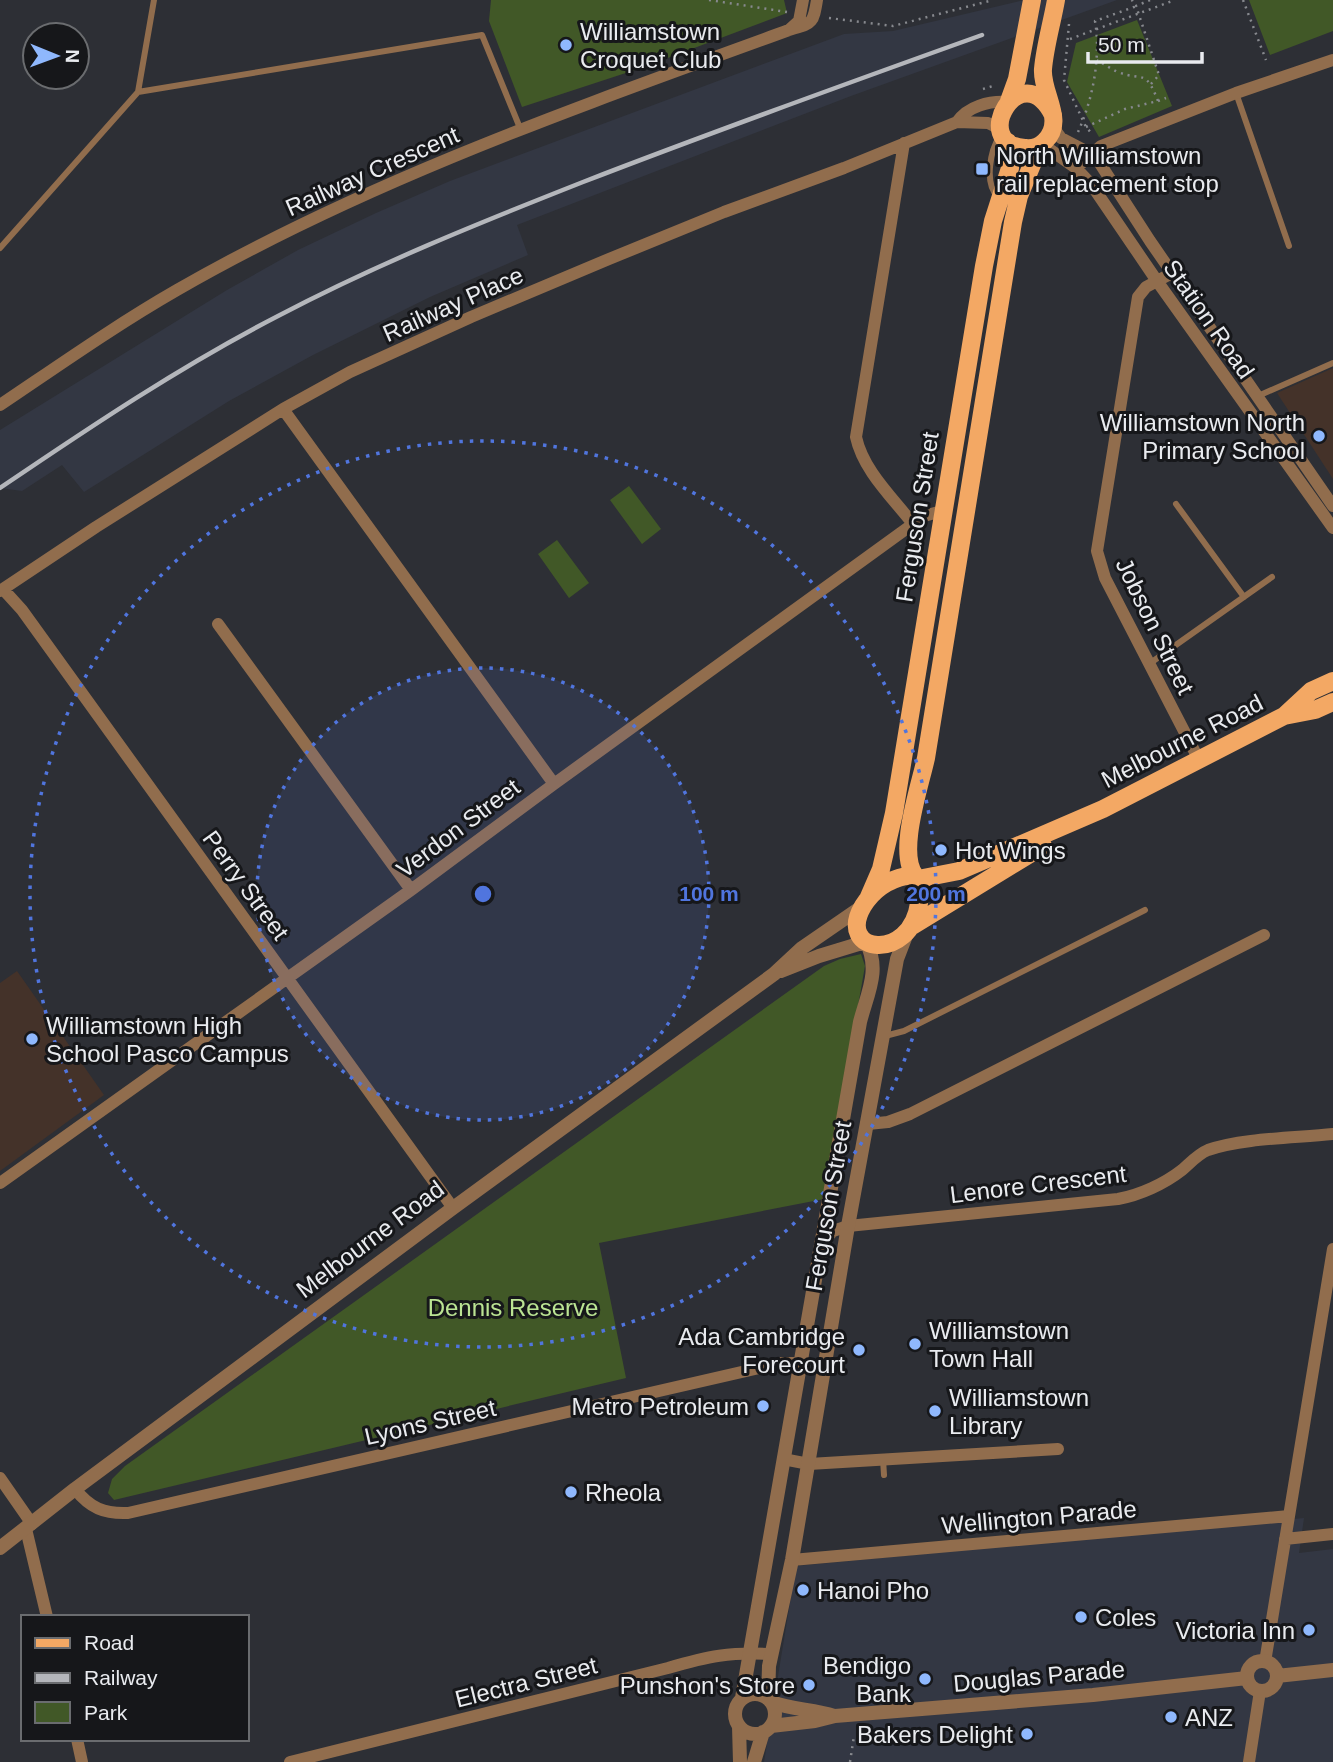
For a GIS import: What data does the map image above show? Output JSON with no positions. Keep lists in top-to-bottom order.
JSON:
{
  "streets": {
    "main road": ["Ferguson Street", "Melbourne Road"],
    "street": [
      "Railway Crescent",
      "Railway Place",
      "Station Road",
      "Jobson Street",
      "Verdon Street",
      "Perry Street",
      "Lenore Crescent",
      "Lyons Street",
      "Wellington Parade",
      "Douglas Parade",
      "Electra Street"
    ]
  },
  "crossings": [
    ["Railway Place", "Station Road"],
    ["Railway Place", "Ferguson Street"],
    ["Railway Place", "Perry Street"],
    ["Station Road", "Ferguson Street"],
    ["Station Road", "Jobson Street"],
    ["Ferguson Street", "Melbourne Road"],
    ["Ferguson Street", "Verdon Street"],
    ["Ferguson Street", "Lenore Crescent"],
    ["Ferguson Street", "Lyons Street"],
    ["Ferguson Street", "Wellington Parade"],
    ["Ferguson Street", "Douglas Parade"],
    ["Ferguson Street", "Electra Street"],
    ["Jobson Street", "Melbourne Road"],
    ["Melbourne Road", "Perry Street"],
    ["Melbourne Road", "Lyons Street"],
    ["Verdon Street", "Perry Street"]
  ],
  "parks": ["Dennis Reserve"],
  "places": {
    "other": [
      "Williamstown Croquet Club",
      "Williamstown North Primary School",
      "Hot Wings",
      "Williamstown High School Pasco Campus",
      "Williamstown Town Hall",
      "Ada Cambridge Forecourt",
      "Metro Petroleum",
      "Williamstown Library",
      "Rheola",
      "Hanoi Pho",
      "Coles",
      "Victoria Inn",
      "Bendigo Bank",
      "Punshon's Store",
      "ANZ",
      "Bakers Delight"
    ],
    "transit": ["North Williamstown rail replacement stop"]
  },
  "legend": ["Road", "Railway", "Park"],
  "scale_bar": "50 m",
  "north": "right",
  "rings": ["100 m", "200 m"]
}
